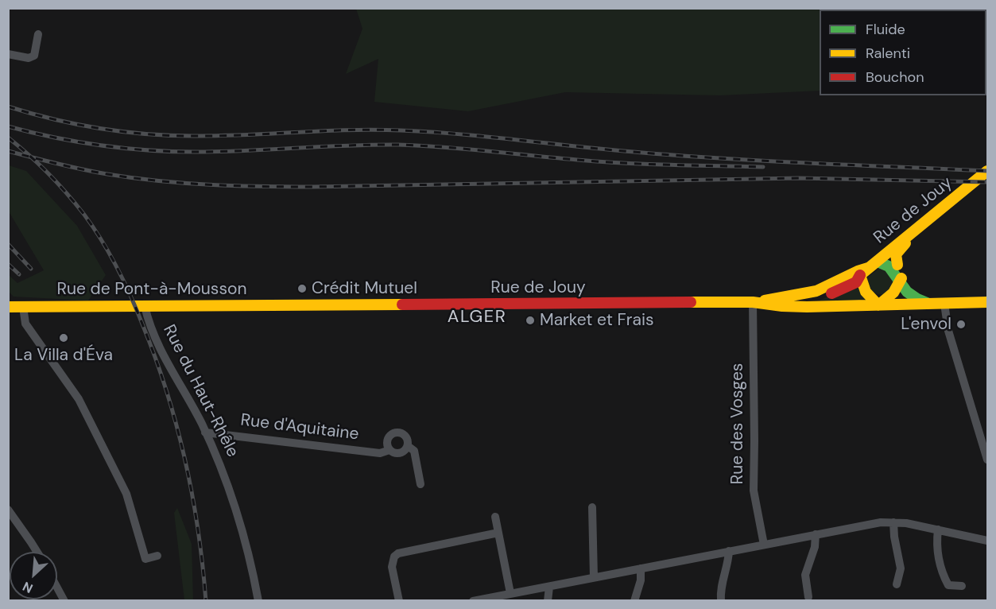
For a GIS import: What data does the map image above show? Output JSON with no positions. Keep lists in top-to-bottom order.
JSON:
{
  "streets": {
    "main road": ["Rue de Jouy", "Rue de Pont-à-Mousson"],
    "street": ["Rue du Haut-Rhêle", "Rue des Vosges", "Rue d'Aquitaine"]
  },
  "crossings": [
    ["Rue de Jouy", "Rue de Pont-à-Mousson"],
    ["Rue de Jouy", "Rue des Vosges"],
    ["Rue de Pont-à-Mousson", "Rue du Haut-Rhêle"],
    ["Rue du Haut-Rhêle", "Rue d'Aquitaine"]
  ],
  "districts": ["ALGER"],
  "places": [
    "Crédit Mutuel",
    "Market et Frais",
    "L'envol",
    "La Villa d'Éva"
  ],
  "legend": ["Fluide", "Ralenti", "Bouchon"],
  "north": "bottom left"
}
